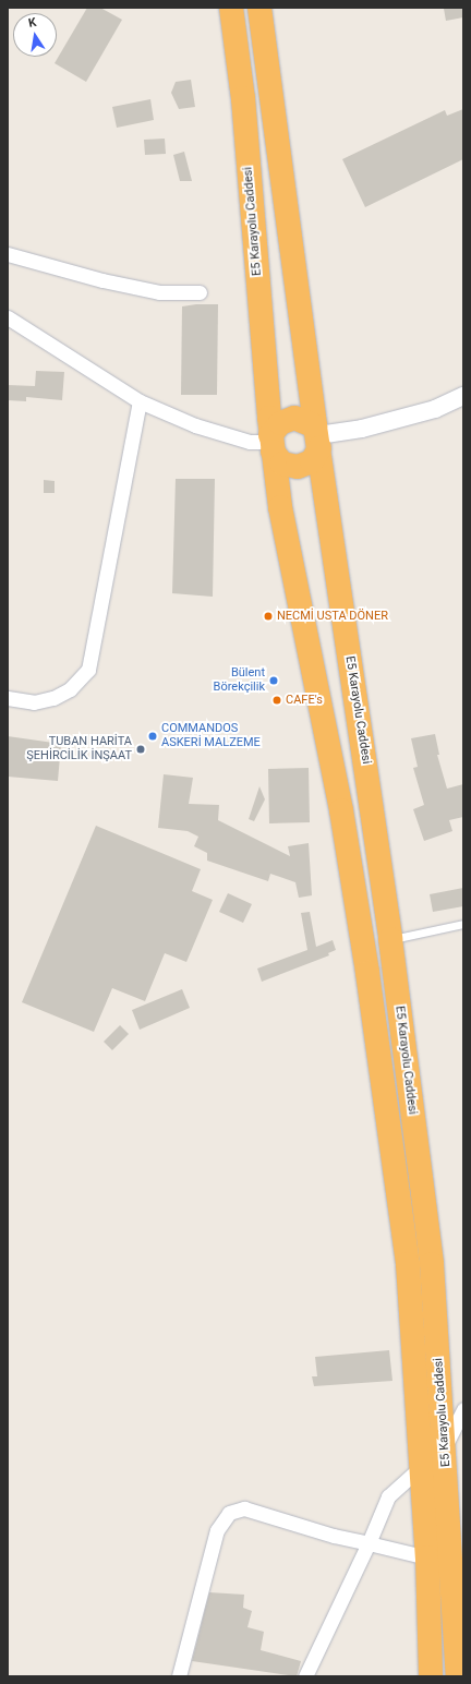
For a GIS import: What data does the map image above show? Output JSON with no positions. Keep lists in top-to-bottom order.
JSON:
{
  "streets": {
    "highway": ["E5 Karayolu Caddesi"]
  },
  "places": [
    "NECMİ USTA DÖNER",
    "Bülent Börekçilik",
    "CAFE's",
    "COMMANDOS ASKERİ MALZEME",
    "TUBAN HARİTA ŞEHİRCİLİK İNŞAAT"
  ],
  "north": "top"
}
